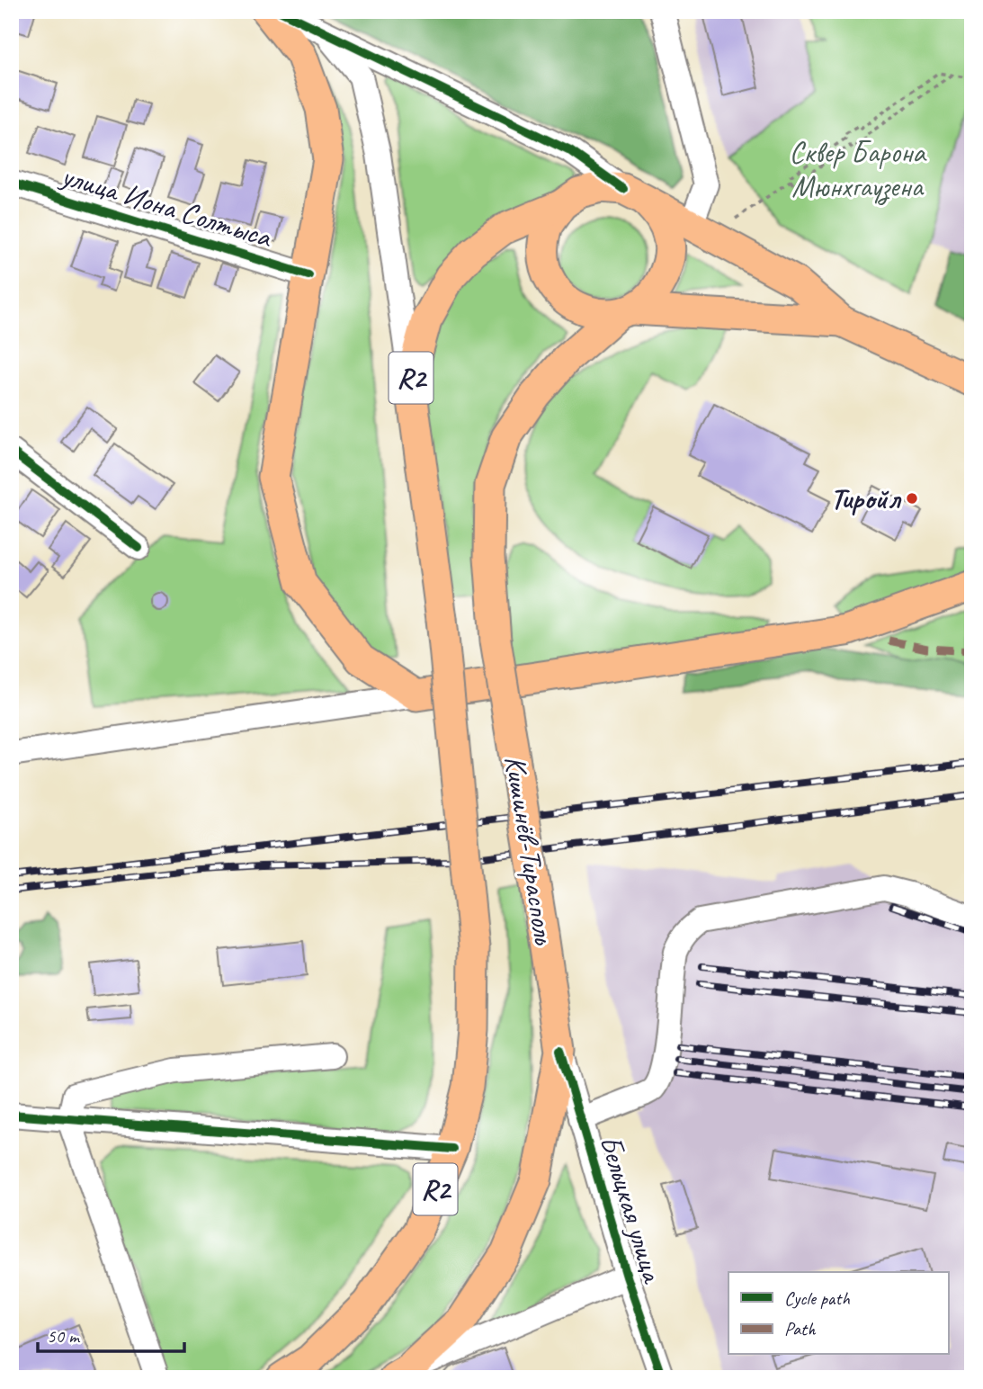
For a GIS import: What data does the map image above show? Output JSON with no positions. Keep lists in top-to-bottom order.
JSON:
{
  "streets": {
    "main road": ["R2", "Кишинёв-Тирасполь"],
    "street": ["улица Иона Солтыса", "Бельцкая улица"]
  },
  "crossings": [
    ["R2", "Кишинёв-Тирасполь"],
    ["Кишинёв-Тирасполь", "Бельцкая улица"]
  ],
  "parks": ["Сквер Барона Мюнхгаузена"],
  "places": ["Тиройл"],
  "legend": ["Cycle path", "Path"],
  "scale_bar": "50 m"
}
